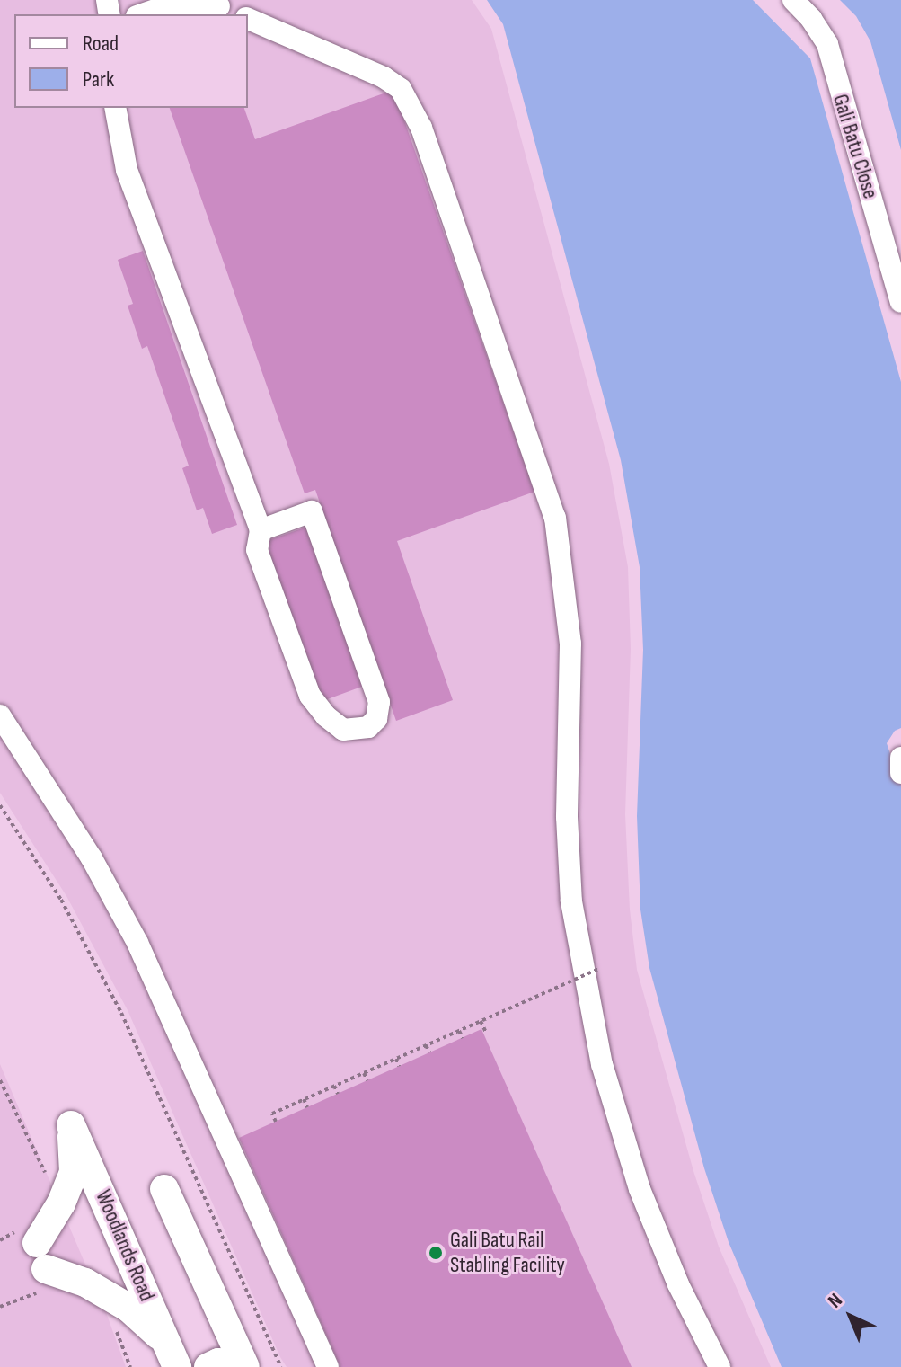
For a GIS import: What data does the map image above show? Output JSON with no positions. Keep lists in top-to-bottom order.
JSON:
{
  "streets": {
    "main road": ["Woodlands Road"],
    "lane": ["Gali Batu Close"]
  },
  "places": ["Gali Batu Rail Stabling Facility"],
  "legend": ["Road", "Park"],
  "north": "top left"
}
